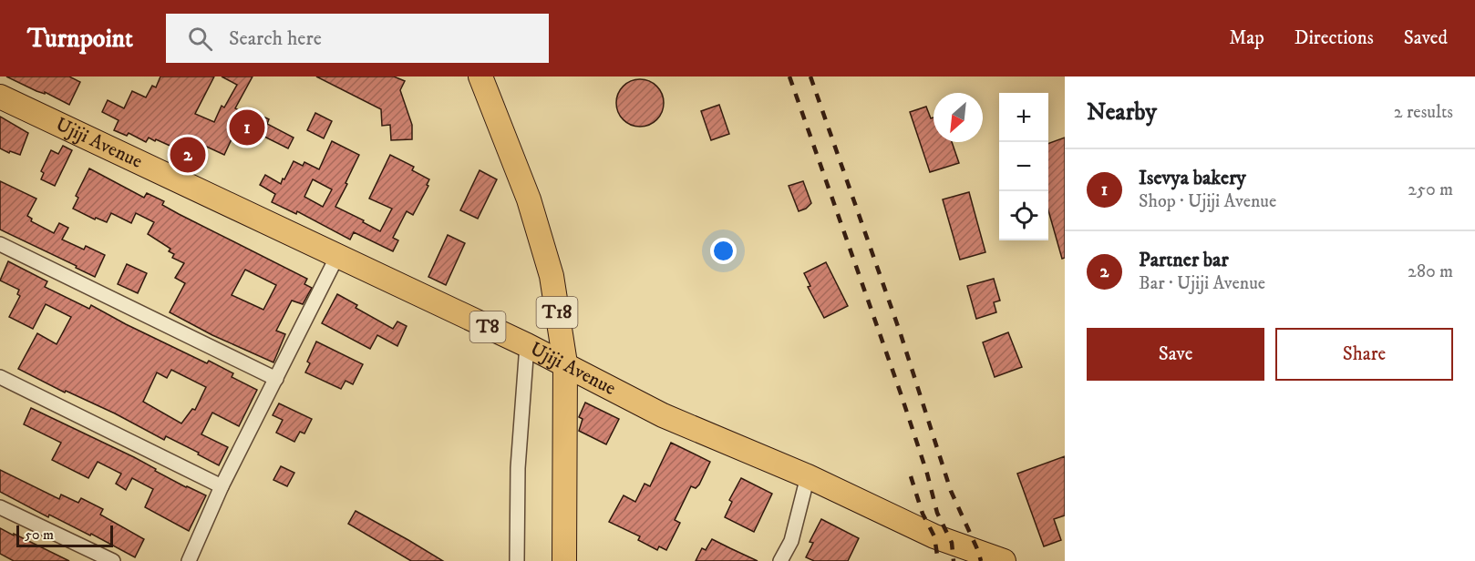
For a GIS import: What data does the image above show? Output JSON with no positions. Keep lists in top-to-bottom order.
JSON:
{
  "streets": {
    "highway": ["Ujiji Avenue", "T18", "T8"]
  },
  "crossings": [
    ["Ujiji Avenue", "T18"]
  ],
  "scale_bar": "50 m",
  "north": "bottom left",
  "page": {
    "header": "Turnpoint",
    "search": "Search here",
    "nav": ["Map", "Directions", "Saved"],
    "heading": ["Nearby", "2 results"],
    "map_buttons": ["+", "−"],
    "pins": ["1", "2"],
    "list": [
      {
        "mark": "1",
        "name": "Isevya bakery",
        "note": "Shop · Ujiji Avenue",
        "value": "250 m"
      },
      {
        "mark": "2",
        "name": "Partner bar",
        "note": "Bar · Ujiji Avenue",
        "value": "280 m"
      }
    ],
    "buttons": ["Save", "Share"],
    "scale": "50 m"
  }
}
